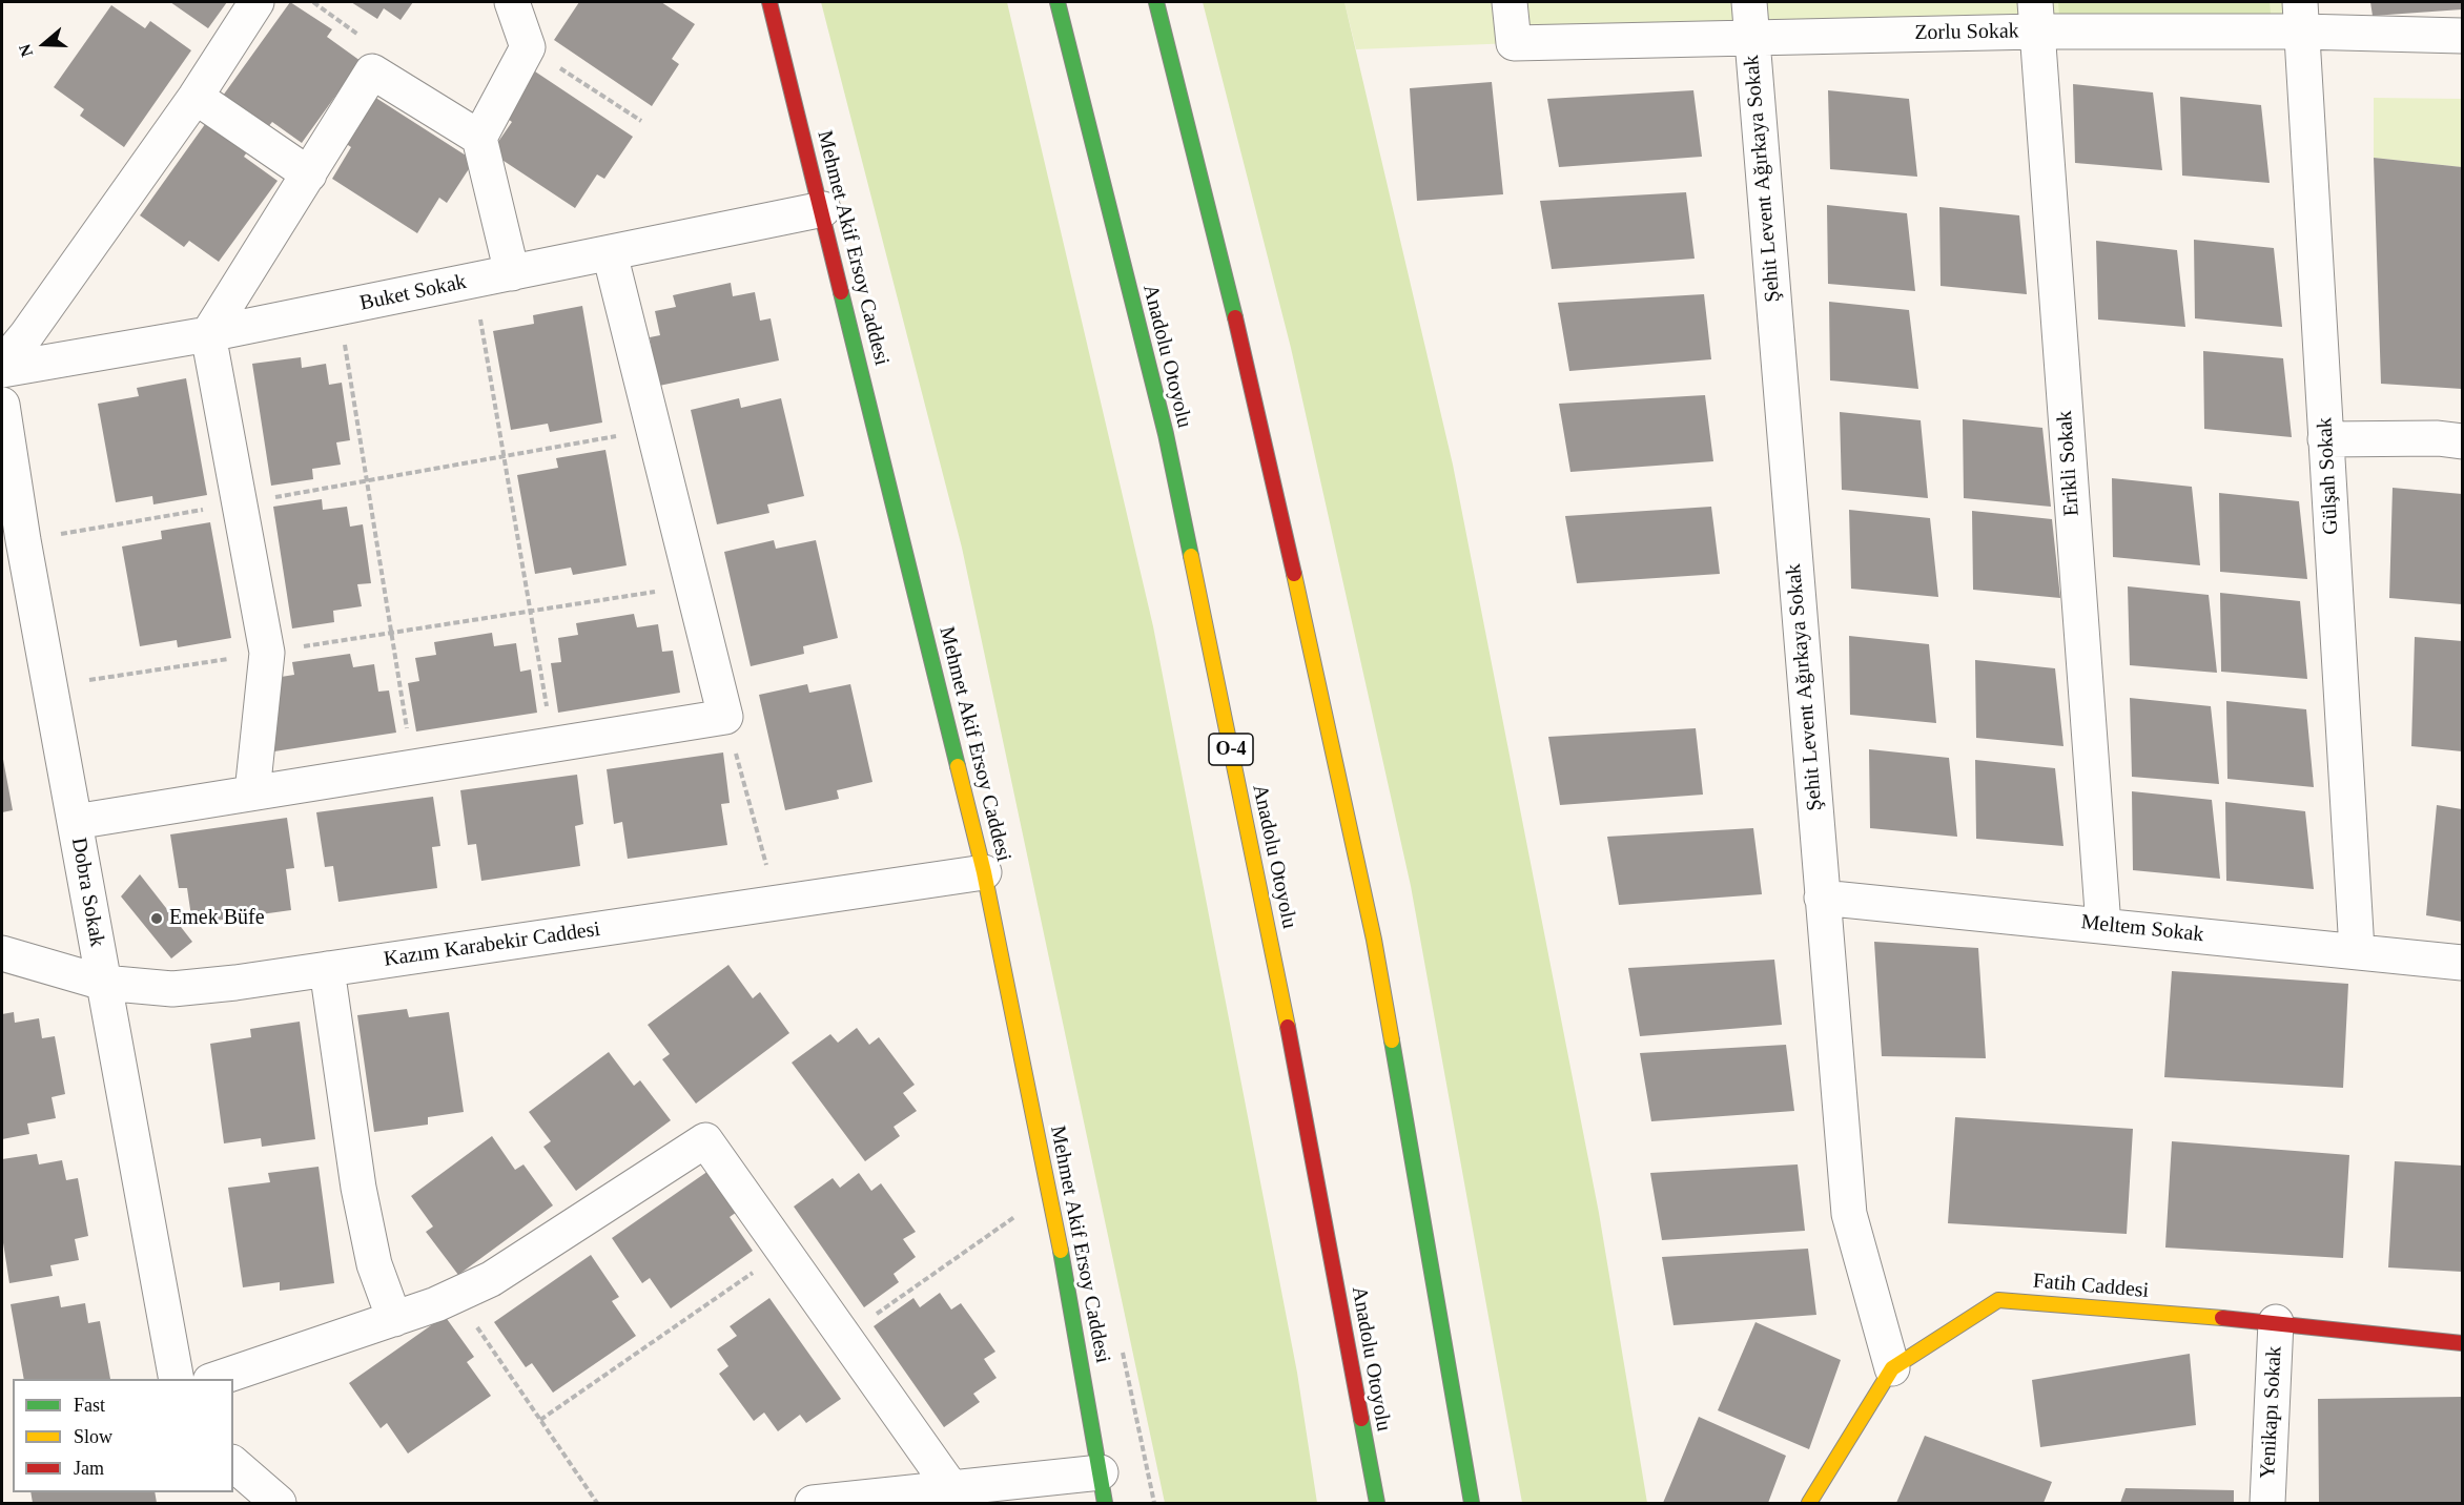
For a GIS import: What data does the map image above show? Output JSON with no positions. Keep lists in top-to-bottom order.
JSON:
{
  "streets": {
    "main road": [
      "Mehmet Akif Ersoy Caddesi",
      "Anadolu Otoyolu",
      "O-4",
      "Fatih Caddesi"
    ],
    "street": [
      "Zorlu Sokak",
      "Şehit Levent Ağırkaya Sokak",
      "Buket Sokak",
      "Erikli Sokak",
      "Gülşah Sokak",
      "Dobra Sokak",
      "Meltem Sokak",
      "Kazım Karabekir Caddesi",
      "Yenikapı Sokak"
    ]
  },
  "crossings": [
    ["Zorlu Sokak", "Şehit Levent Ağırkaya Sokak"],
    ["Zorlu Sokak", "Erikli Sokak"],
    ["Zorlu Sokak", "Gülşah Sokak"],
    ["Şehit Levent Ağırkaya Sokak", "Meltem Sokak"],
    ["Şehit Levent Ağırkaya Sokak", "Fatih Caddesi"],
    ["Mehmet Akif Ersoy Caddesi", "Buket Sokak"],
    ["Mehmet Akif Ersoy Caddesi", "Kazım Karabekir Caddesi"],
    ["Erikli Sokak", "Meltem Sokak"],
    ["Gülşah Sokak", "Meltem Sokak"],
    ["Dobra Sokak", "Kazım Karabekir Caddesi"],
    ["Fatih Caddesi", "Yenikapı Sokak"]
  ],
  "places": ["Emek Büfe"],
  "legend": ["Fast", "Slow", "Jam"],
  "north": "left"
}
